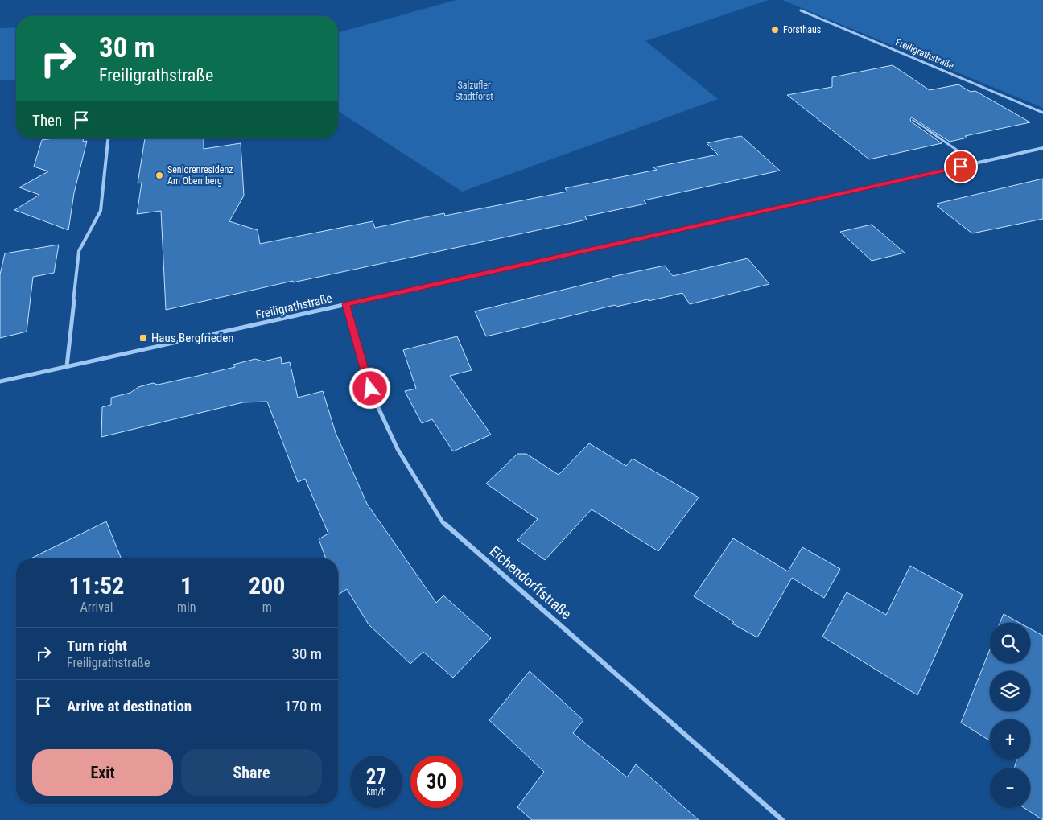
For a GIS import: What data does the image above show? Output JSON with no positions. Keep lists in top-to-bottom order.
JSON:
{
  "streets": {
    "street": ["Freiligrathstraße", "Eichendorffstraße"]
  },
  "crossings": [
    ["Freiligrathstraße", "Eichendorffstraße"]
  ],
  "parks": ["Salzufler Stadtforst"],
  "places": {
    "other": ["Forsthaus", "Seniorenresidenz Am Obernberg"],
    "transit": ["Haus Bergfrieden"]
  },
  "page": {
    "turn": ["30 m", "Freiligrathstraße"],
    "then": "Then",
    "eta": [
      "11:52",
      "Arrival",
      "1",
      "min",
      "200",
      "m"
    ],
    "map_buttons": ["+", "−"],
    "list": [
      {
        "name": "Turn right",
        "note": "Freiligrathstraße",
        "value": "30 m"
      },
      {
        "name": "Arrive at destination",
        "value": "170 m"
      }
    ],
    "buttons": ["Exit", "Share"],
    "speed": "27 km/h",
    "limit": "30"
  }
}
